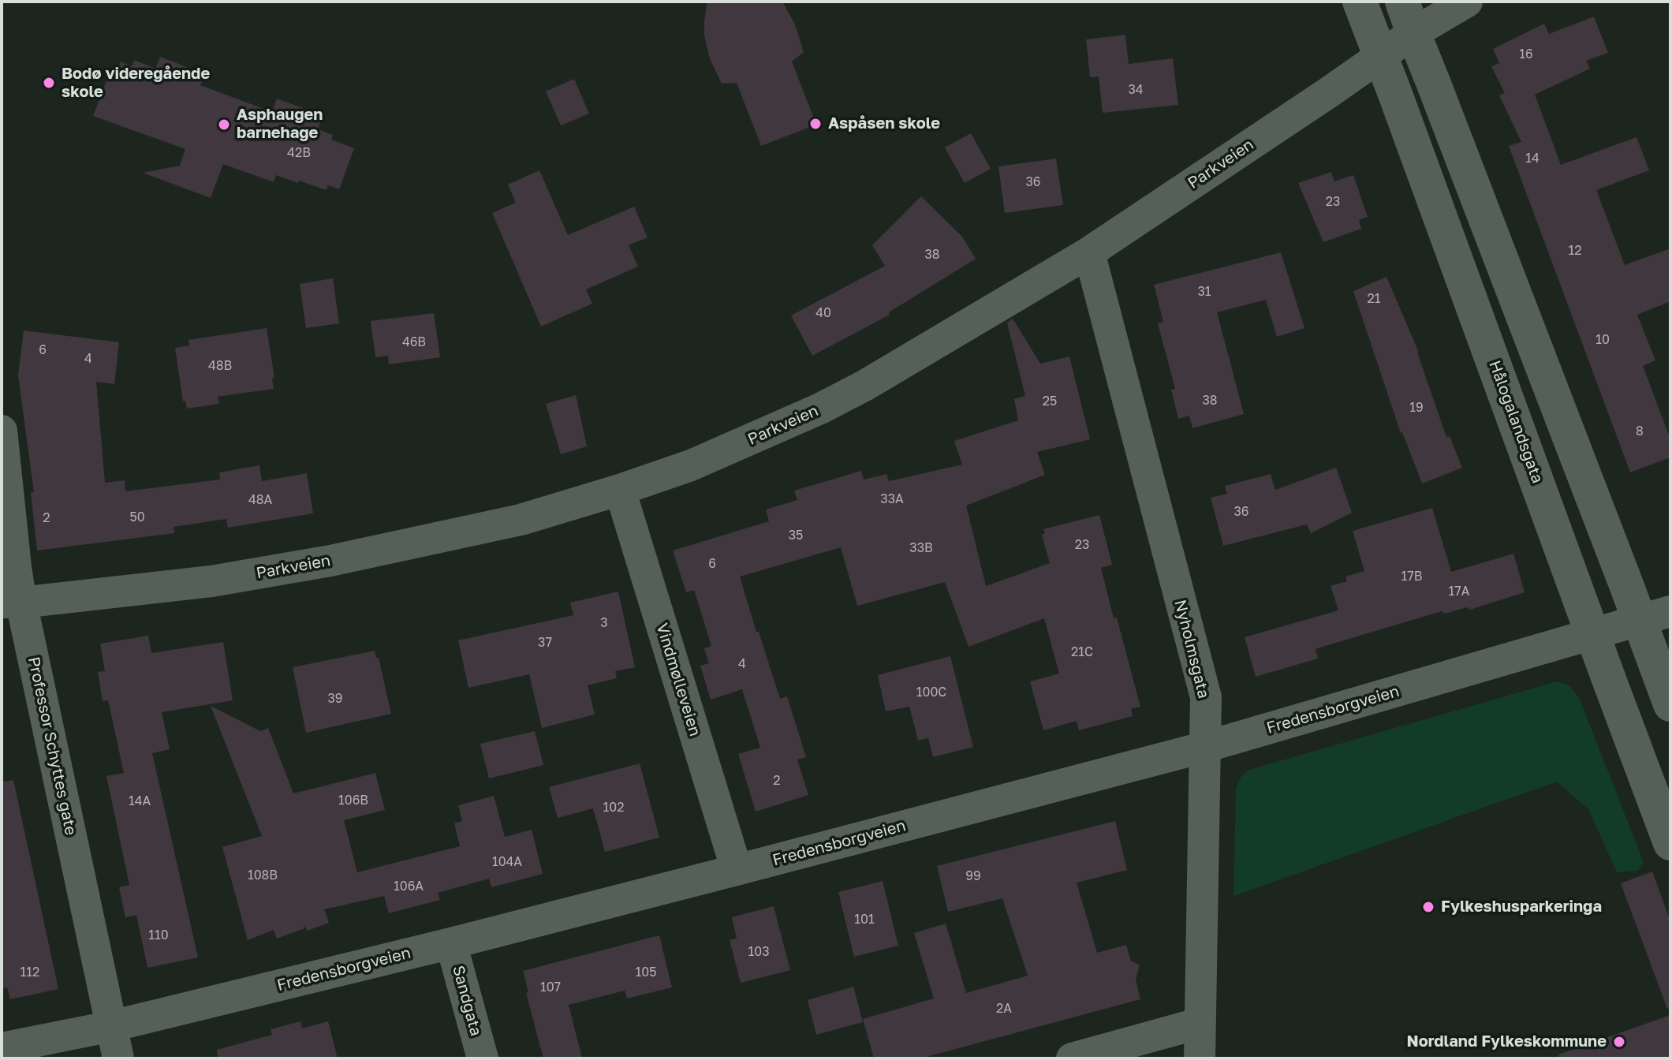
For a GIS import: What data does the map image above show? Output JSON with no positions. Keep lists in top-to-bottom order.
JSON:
{
  "streets": {
    "street": [
      "Parkveien",
      "Hålogalandsgata",
      "Nyholmsgata",
      "Vindmølleveien",
      "Fredensborgveien",
      "Professor Schyttes gate",
      "Sandgata"
    ]
  },
  "crossings": [
    ["Parkveien", "Hålogalandsgata"],
    ["Parkveien", "Nyholmsgata"],
    ["Parkveien", "Vindmølleveien"],
    ["Parkveien", "Professor Schyttes gate"],
    ["Hålogalandsgata", "Fredensborgveien"],
    ["Nyholmsgata", "Fredensborgveien"],
    ["Vindmølleveien", "Fredensborgveien"],
    ["Fredensborgveien", "Professor Schyttes gate"],
    ["Fredensborgveien", "Sandgata"]
  ],
  "places": [
    "Bodø videregående skole",
    "Aspåsen skole",
    "Asphaugen barnehage",
    "Fylkeshusparkeringa",
    "Nordland Fylkeskommune"
  ],
  "house_numbers": [
    "16",
    "34",
    "42B",
    "14",
    "36",
    "23",
    "12",
    "38",
    "31",
    "21",
    "40",
    "10",
    "46B",
    "6",
    "4",
    "48B",
    "38",
    "25",
    "19",
    "8",
    "33A",
    "48A",
    "36",
    "50",
    "2",
    "35",
    "23",
    "33B",
    "6",
    "17B",
    "17A",
    "3",
    "37",
    "21C",
    "4",
    "100C",
    "39",
    "2",
    "106B",
    "14A",
    "102",
    "104A",
    "108B",
    "99",
    "106A",
    "101",
    "110",
    "103",
    "112",
    "105",
    "107",
    "2A"
  ]
}
